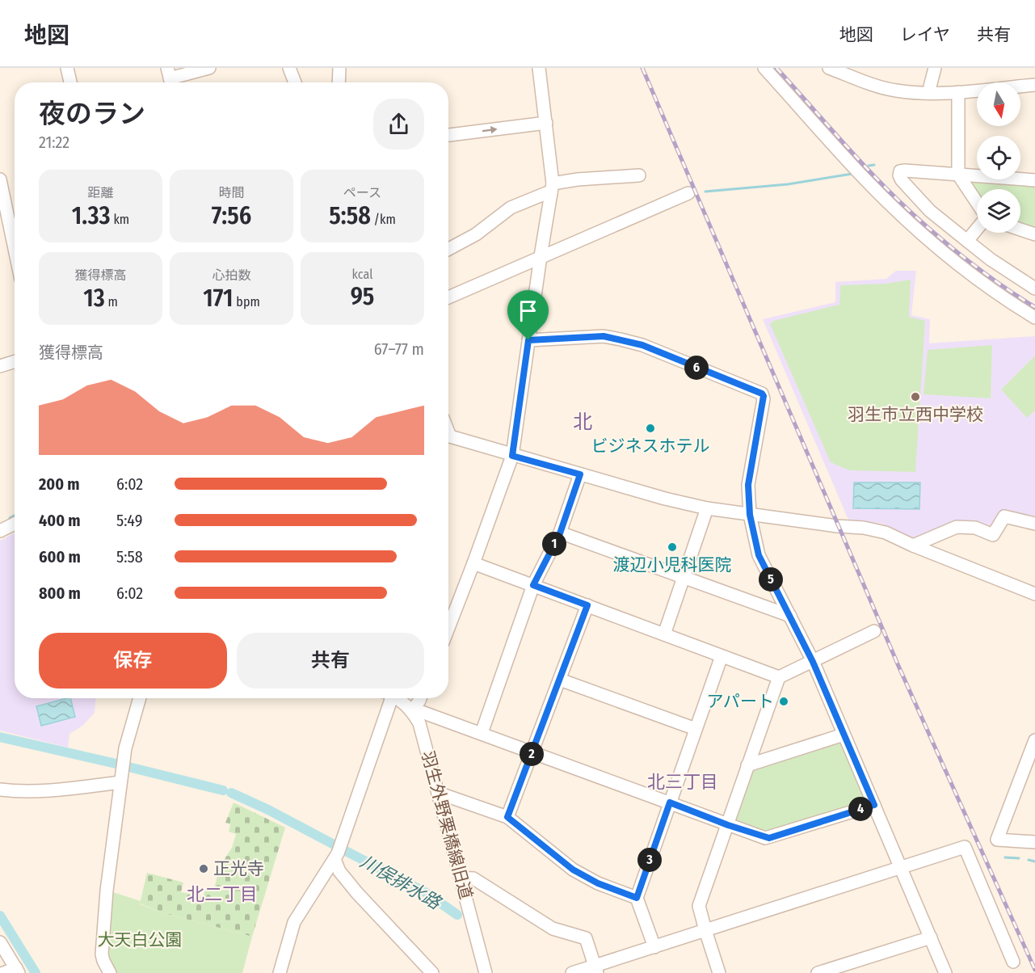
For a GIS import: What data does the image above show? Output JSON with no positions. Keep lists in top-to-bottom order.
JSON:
{
  "streets": {
    "street": ["羽生外野栗橋線旧道"]
  },
  "districts": ["北", "北三丁目", "北二丁目"],
  "water": ["川俣排水路"],
  "parks": ["大天白公園"],
  "places": [
    "羽生市立西中学校",
    "ビジネスホテル",
    "渡辺小児科医院",
    "アパート",
    "正光寺"
  ],
  "north": "bottom",
  "page": {
    "header": "地図",
    "nav": ["地図", "レイヤ", "共有"],
    "heading": ["夜のラン", "21:22"],
    "stats": [
      ["距離", "1.33 km"],
      ["時間", "7:56"],
      ["ペース", "5:58 /km"],
      ["獲得標高", "13 m"],
      ["心拍数", "171 bpm"],
      ["kcal", "95"]
    ],
    "chart": ["獲得標高", "67–77 m"],
    "pins": [
      "6",
      "1",
      "5",
      "2",
      "4",
      "3"
    ],
    "list": [
      {
        "name": "200 m",
        "note": "6:02"
      },
      {
        "name": "400 m",
        "note": "5:49"
      },
      {
        "name": "600 m",
        "note": "5:58"
      },
      {
        "name": "800 m",
        "note": "6:02"
      }
    ],
    "buttons": ["保存", "共有"]
  }
}
